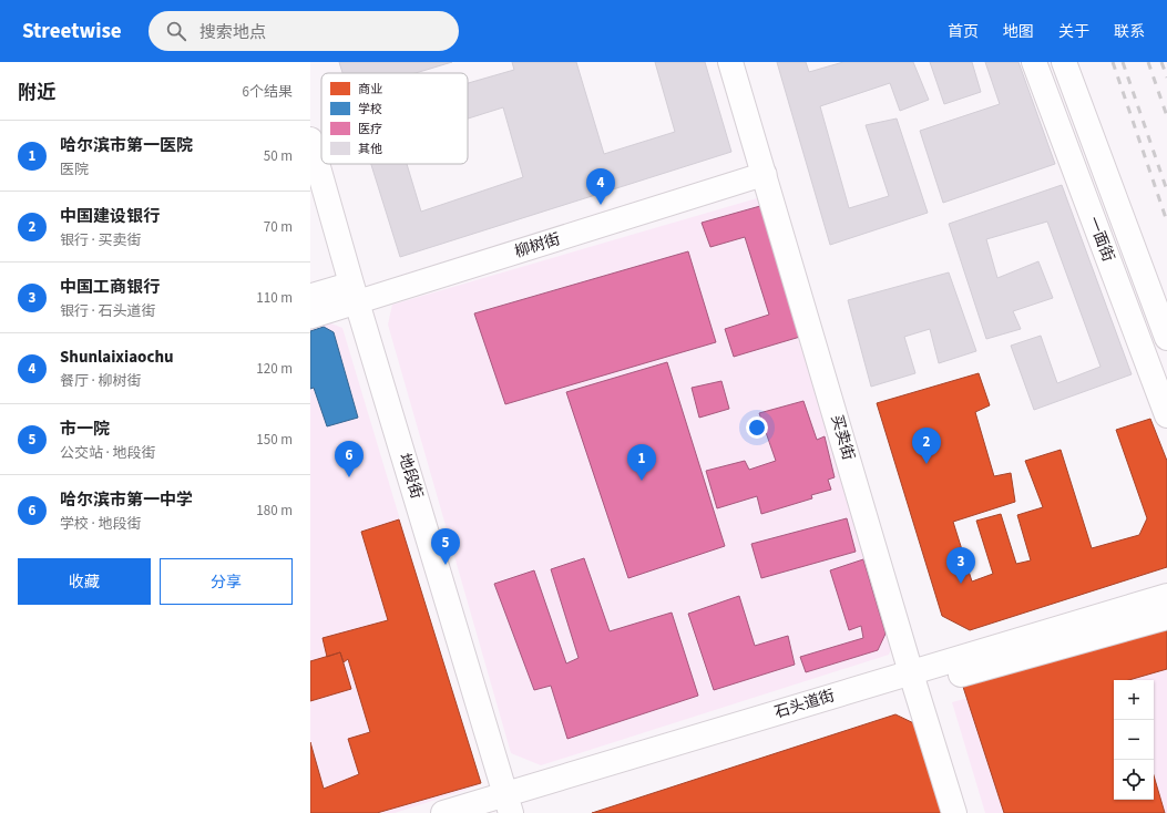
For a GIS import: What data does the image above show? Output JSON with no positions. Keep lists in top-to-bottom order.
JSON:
{
  "streets": {
    "main road": [
      "一面街",
      "买卖街",
      "地段街",
      "石头道街"
    ],
    "street": ["柳树街"]
  },
  "crossings": [
    ["柳树街", "买卖街"],
    ["柳树街", "地段街"],
    ["买卖街", "石头道街"],
    ["地段街", "石头道街"]
  ],
  "legend": [
    "商业",
    "学校",
    "医疗",
    "其他"
  ],
  "page": {
    "header": "Streetwise",
    "search": "搜索地点",
    "nav": [
      "首页",
      "地图",
      "关于",
      "联系"
    ],
    "heading": ["附近", "6个结果"],
    "list": [
      {
        "mark": "1",
        "name": "哈尔滨市第一医院",
        "note": "医院",
        "value": "50 m"
      },
      {
        "mark": "2",
        "name": "中国建设银行",
        "note": "银行 · 买卖街",
        "value": "70 m"
      },
      {
        "mark": "3",
        "name": "中国工商银行",
        "note": "银行 · 石头道街",
        "value": "110 m"
      },
      {
        "mark": "4",
        "name": "Shunlaixiaochu",
        "note": "餐厅 · 柳树街",
        "value": "120 m"
      },
      {
        "mark": "5",
        "name": "市一院",
        "note": "公交站 · 地段街",
        "value": "150 m"
      },
      {
        "mark": "6",
        "name": "哈尔滨市第一中学",
        "note": "学校 · 地段街",
        "value": "180 m"
      }
    ],
    "pins": [
      "4",
      "2",
      "6",
      "1",
      "5",
      "3"
    ],
    "buttons": ["收藏", "分享"],
    "map_buttons": ["+", "−"]
  }
}
